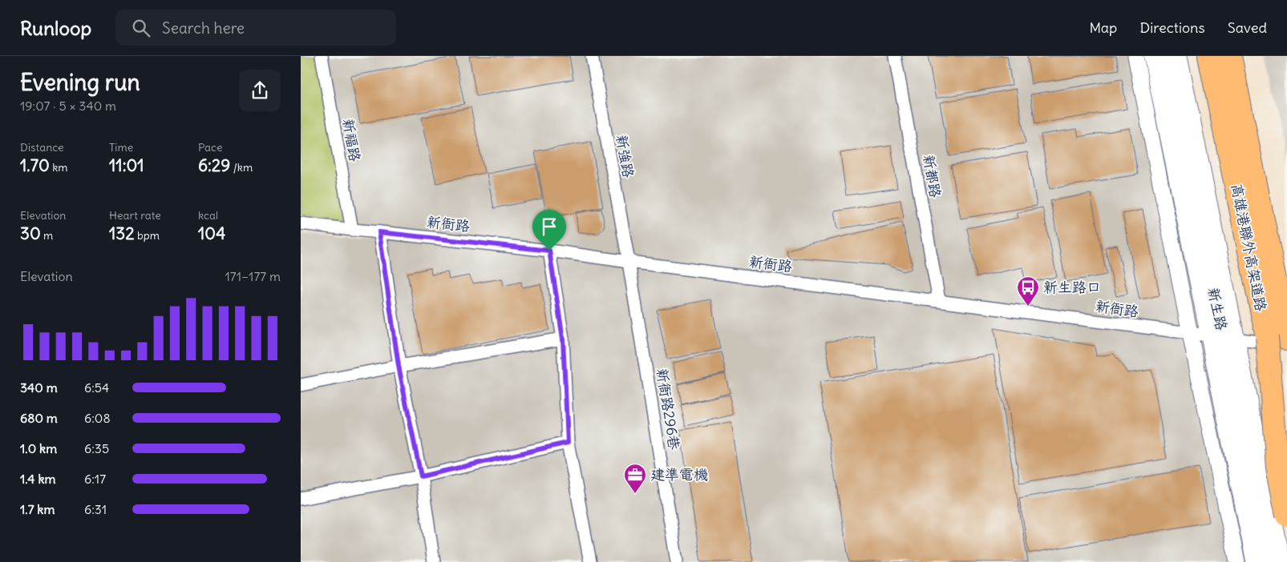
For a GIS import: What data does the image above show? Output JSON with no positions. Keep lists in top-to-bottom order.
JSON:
{
  "streets": {
    "highway": ["高雄港聯外高架道路"],
    "street": [
      "新福路",
      "新強路",
      "新都路",
      "新衙路",
      "新生路",
      "新衙路296巷"
    ]
  },
  "crossings": [
    ["新福路", "新衙路"],
    ["新強路", "新衙路"],
    ["新強路", "新衙路296巷"],
    ["新都路", "新衙路"],
    ["新衙路", "高雄港聯外高架道路"],
    ["新衙路", "新生路"],
    ["新衙路", "新衙路296巷"]
  ],
  "places": {
    "bus stop": ["新生路口"],
    "office": ["建準電機"]
  },
  "page": {
    "header": "Runloop",
    "search": "Search here",
    "nav": ["Map", "Directions", "Saved"],
    "heading": ["Evening run", "19:07 · 5 × 340 m"],
    "stats": [
      ["Distance", "1.70 km"],
      ["Time", "11:01"],
      ["Pace", "6:29 /km"],
      ["Elevation", "30 m"],
      ["Heart rate", "132 bpm"],
      ["kcal", "104"]
    ],
    "chart": ["Elevation", "171–177 m"],
    "list": [
      {
        "name": "340 m",
        "note": "6:54"
      },
      {
        "name": "680 m",
        "note": "6:08"
      },
      {
        "name": "1.0 km",
        "note": "6:35"
      },
      {
        "name": "1.4 km",
        "note": "6:17"
      },
      {
        "name": "1.7 km",
        "note": "6:31"
      }
    ]
  }
}
